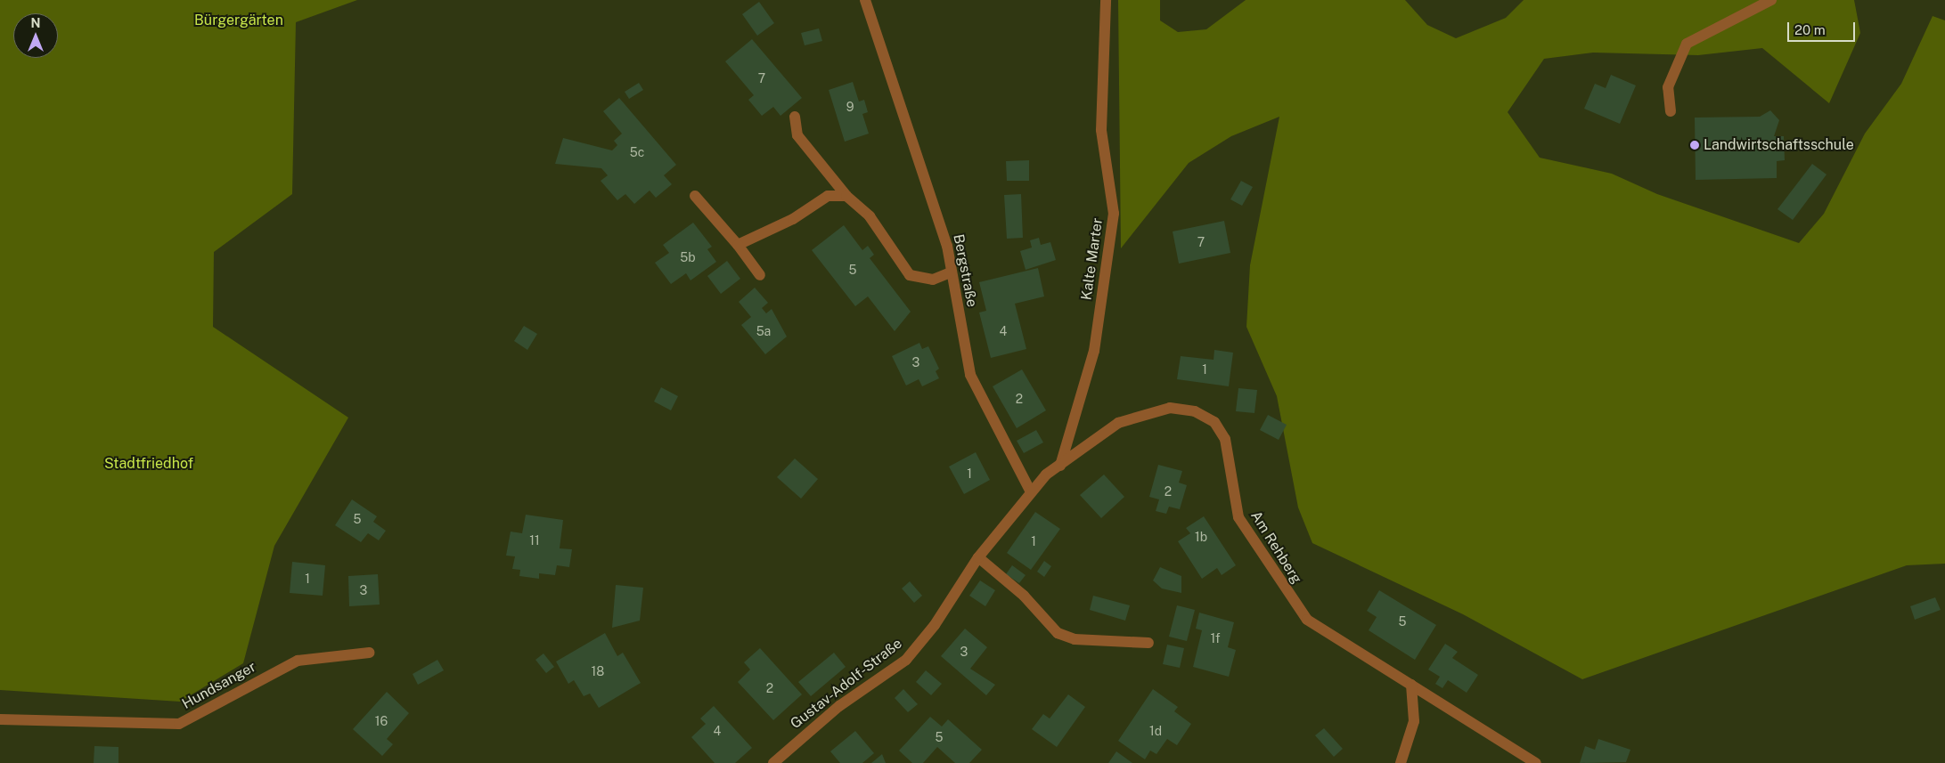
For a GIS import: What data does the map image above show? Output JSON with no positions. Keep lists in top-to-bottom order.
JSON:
{
  "streets": {
    "street": [
      "Kalte Marter",
      "Bergstraße",
      "Am Rehberg",
      "Gustav-Adolf-Straße",
      "Hundsanger"
    ]
  },
  "crossings": [
    ["Kalte Marter", "Am Rehberg"],
    ["Bergstraße", "Gustav-Adolf-Straße"],
    ["Am Rehberg", "Gustav-Adolf-Straße"]
  ],
  "parks": ["Bürgergärten", "Stadtfriedhof"],
  "places": ["Landwirtschaftsschule"],
  "house_numbers": [
    "7",
    "9",
    "5c",
    "7",
    "5b",
    "5",
    "5a",
    "4",
    "3",
    "1",
    "2",
    "1",
    "2",
    "5",
    "1b",
    "11",
    "1",
    "1",
    "3",
    "5",
    "1f",
    "3",
    "18",
    "2",
    "16",
    "4",
    "1d",
    "5"
  ],
  "scale_bar": "20 m",
  "north": "top"
}
